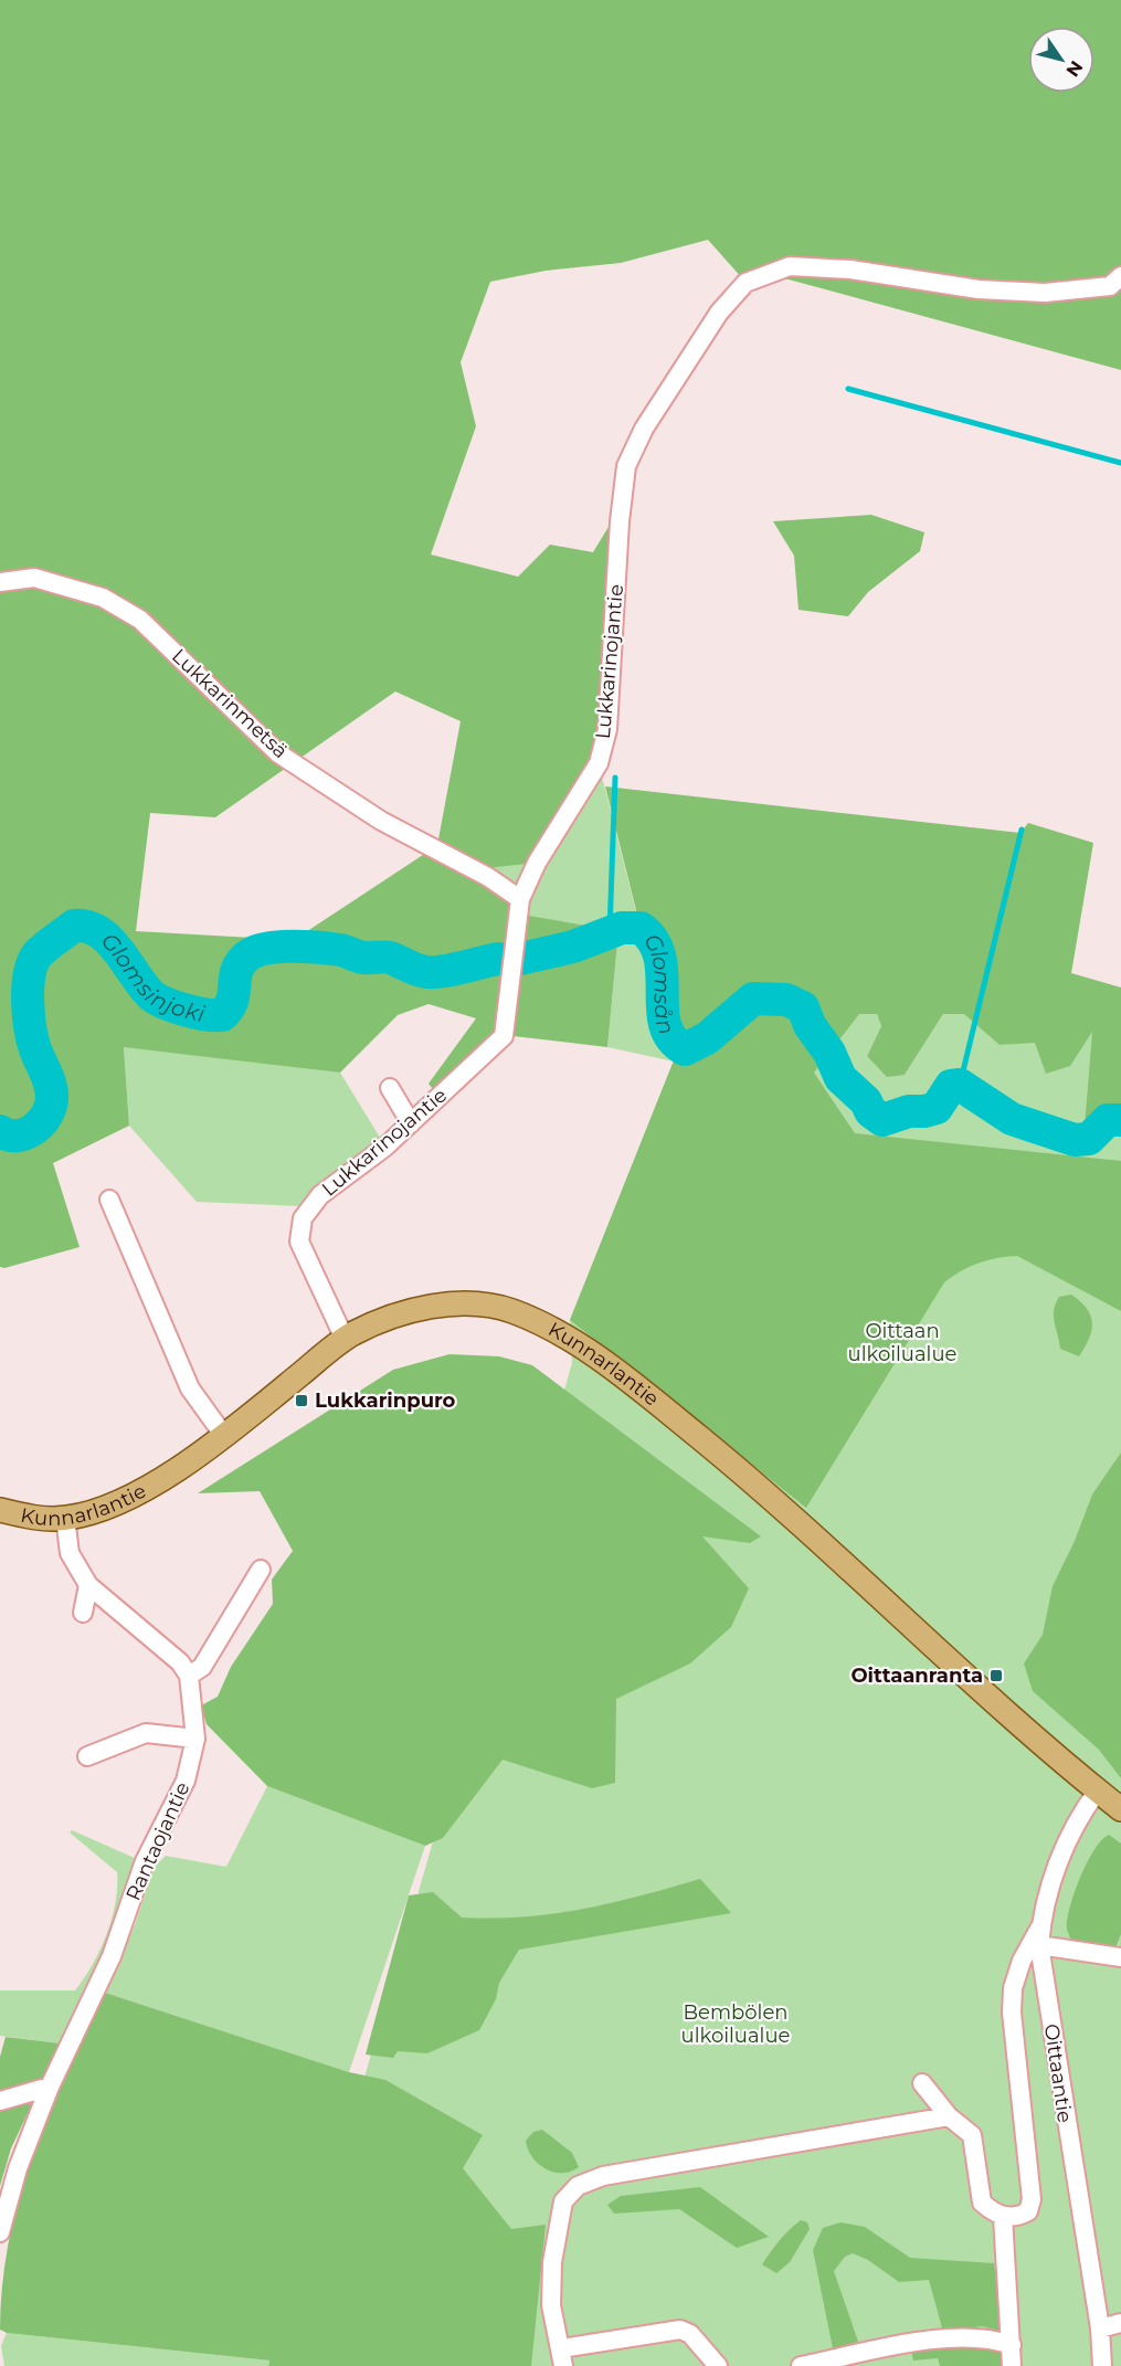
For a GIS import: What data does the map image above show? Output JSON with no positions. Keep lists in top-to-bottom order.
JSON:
{
  "streets": {
    "main road": ["Kunnarlantie"],
    "street": [
      "Lukkarinojantie",
      "Lukkarinmetsä",
      "Rantaojantie",
      "Oittaantie"
    ]
  },
  "crossings": [
    ["Lukkarinojantie", "Lukkarinmetsä"],
    ["Lukkarinojantie", "Kunnarlantie"],
    ["Kunnarlantie", "Oittaantie"]
  ],
  "water": ["Glomsinjoki", "Glomsån"],
  "parks": ["Oittaan ulkoilualue", "Bembölen ulkoilualue"],
  "places": {
    "transit": ["Lukkarinpuro", "Oittaanranta"]
  },
  "north": "bottom right"
}
